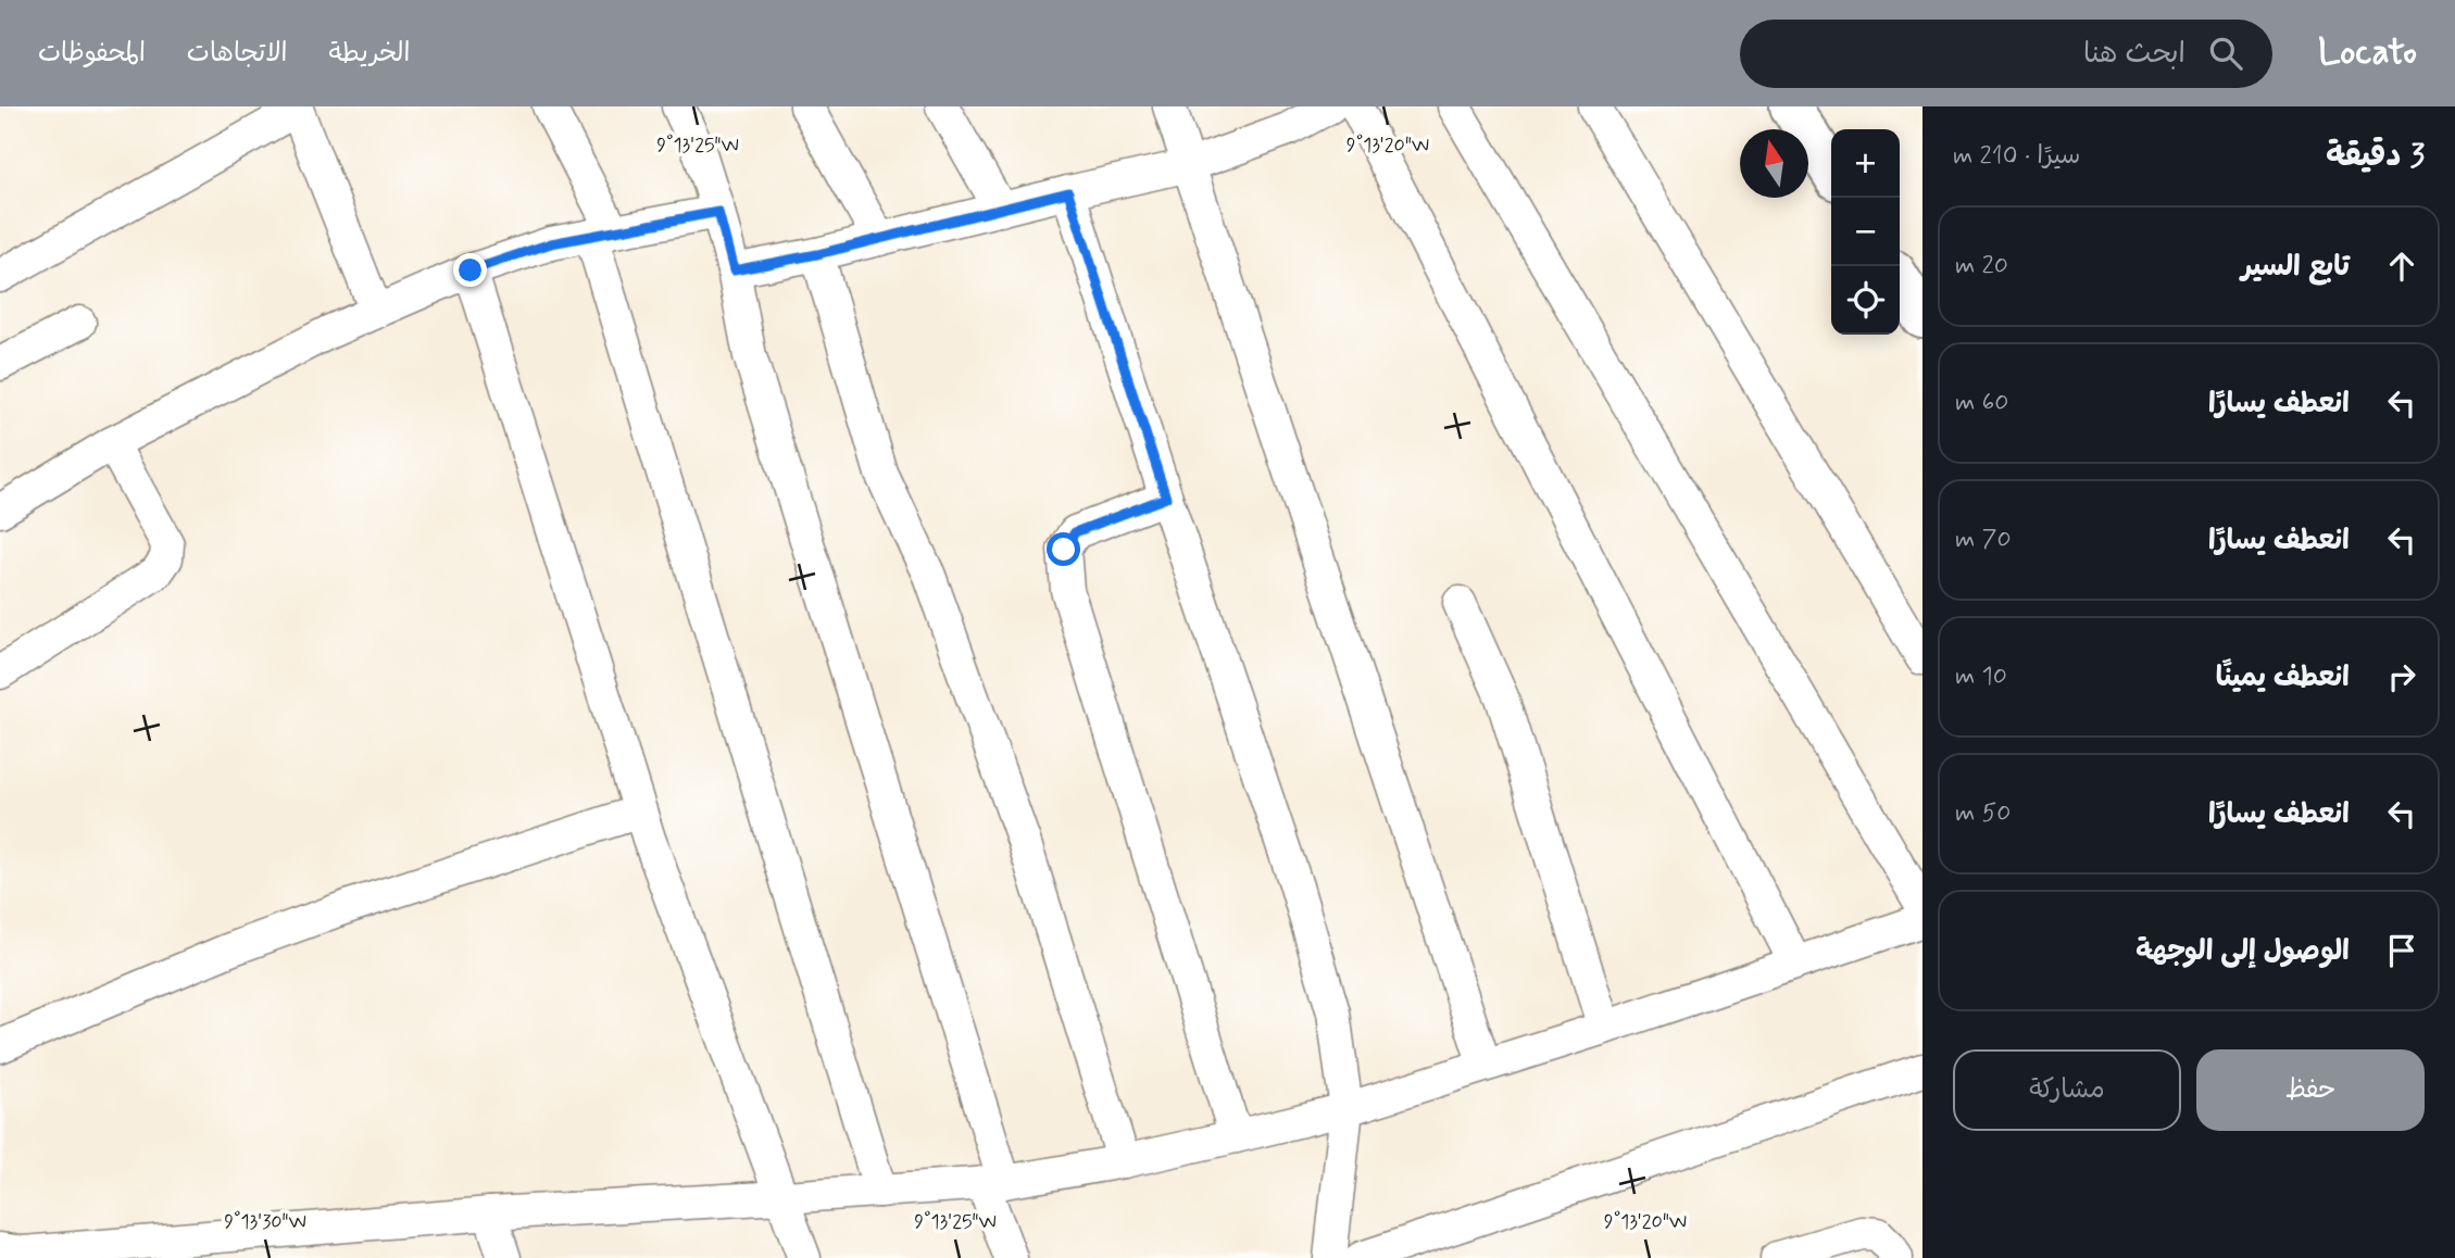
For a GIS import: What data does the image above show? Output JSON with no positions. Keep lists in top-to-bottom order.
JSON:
{
  "north": "top",
  "page": {
    "header": "Locato",
    "search": "ابحث هنا",
    "nav": ["الخريطة", "الاتجاهات", "المحفوظات"],
    "heading": ["3 دقيقة", "سيرًا · 210 m"],
    "map_buttons": ["+", "−"],
    "list": [
      ["تابع السير", "20 m"],
      ["انعطف يسارًا", "60 m"],
      ["انعطف يسارًا", "70 m"],
      ["انعطف يمينًا", "10 m"],
      ["انعطف يسارًا", "50 m"],
      "الوصول إلى الوجهة"
    ],
    "buttons": ["حفظ", "مشاركة"]
  },
  "coordinates": ["9°13'25\"W", "9°13'20\"W", "9°13'30\"W"]
}
